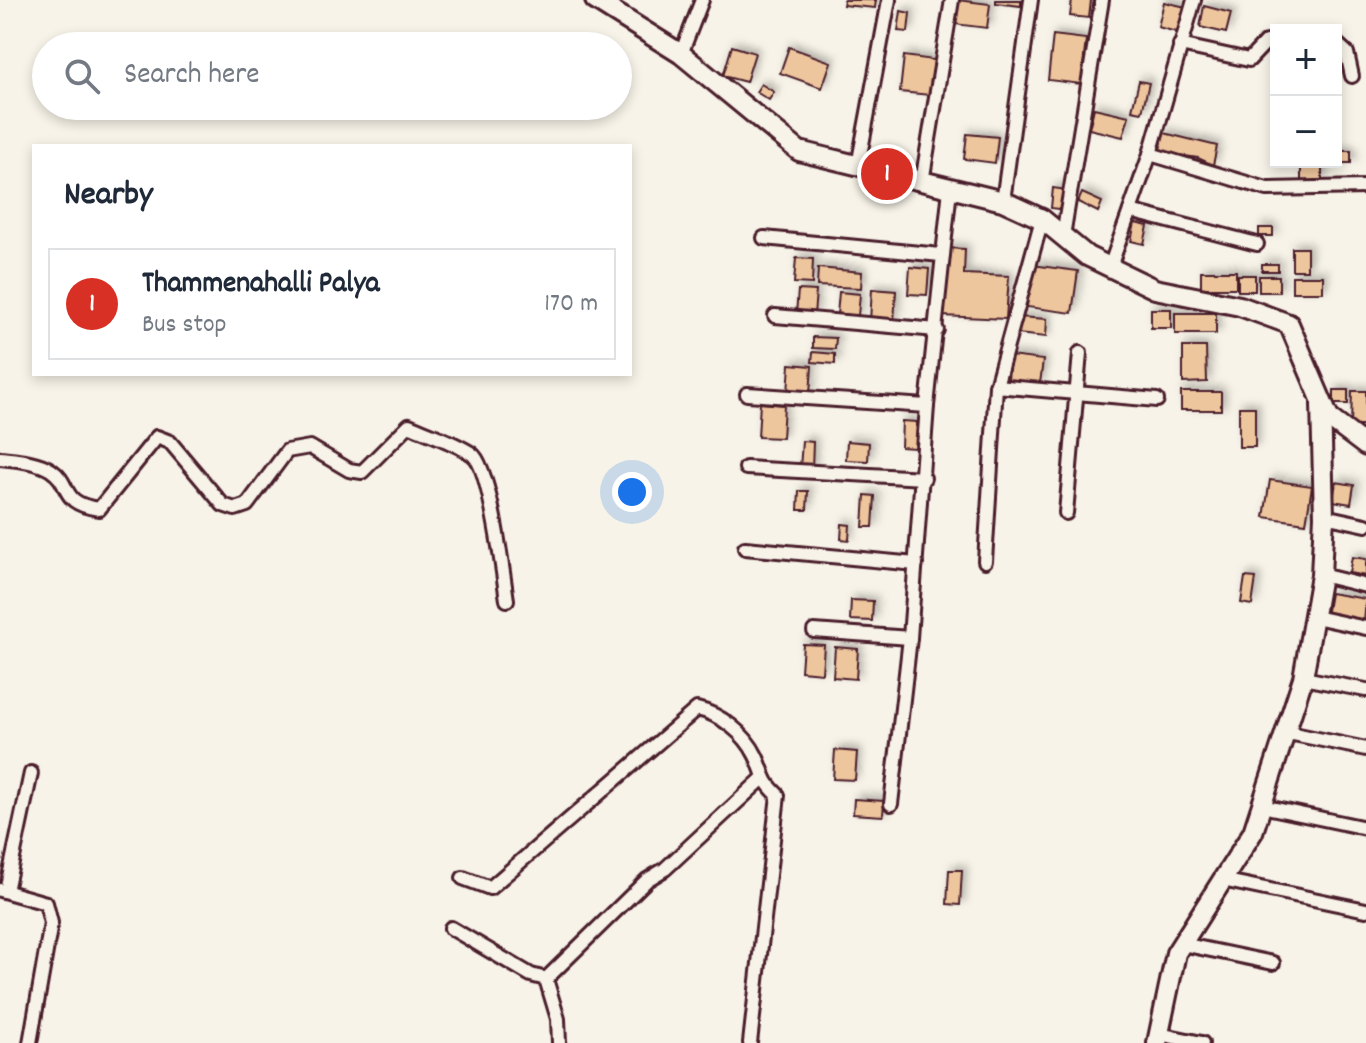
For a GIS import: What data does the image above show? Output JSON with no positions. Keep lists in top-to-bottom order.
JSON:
{
  "page": {
    "map_buttons": ["+", "−"],
    "search": "Search here",
    "pins": "1",
    "heading": "Nearby",
    "list": [
      {
        "mark": "1",
        "name": "Thammenahalli Palya",
        "note": "Bus stop",
        "value": "170 m"
      }
    ]
  }
}
